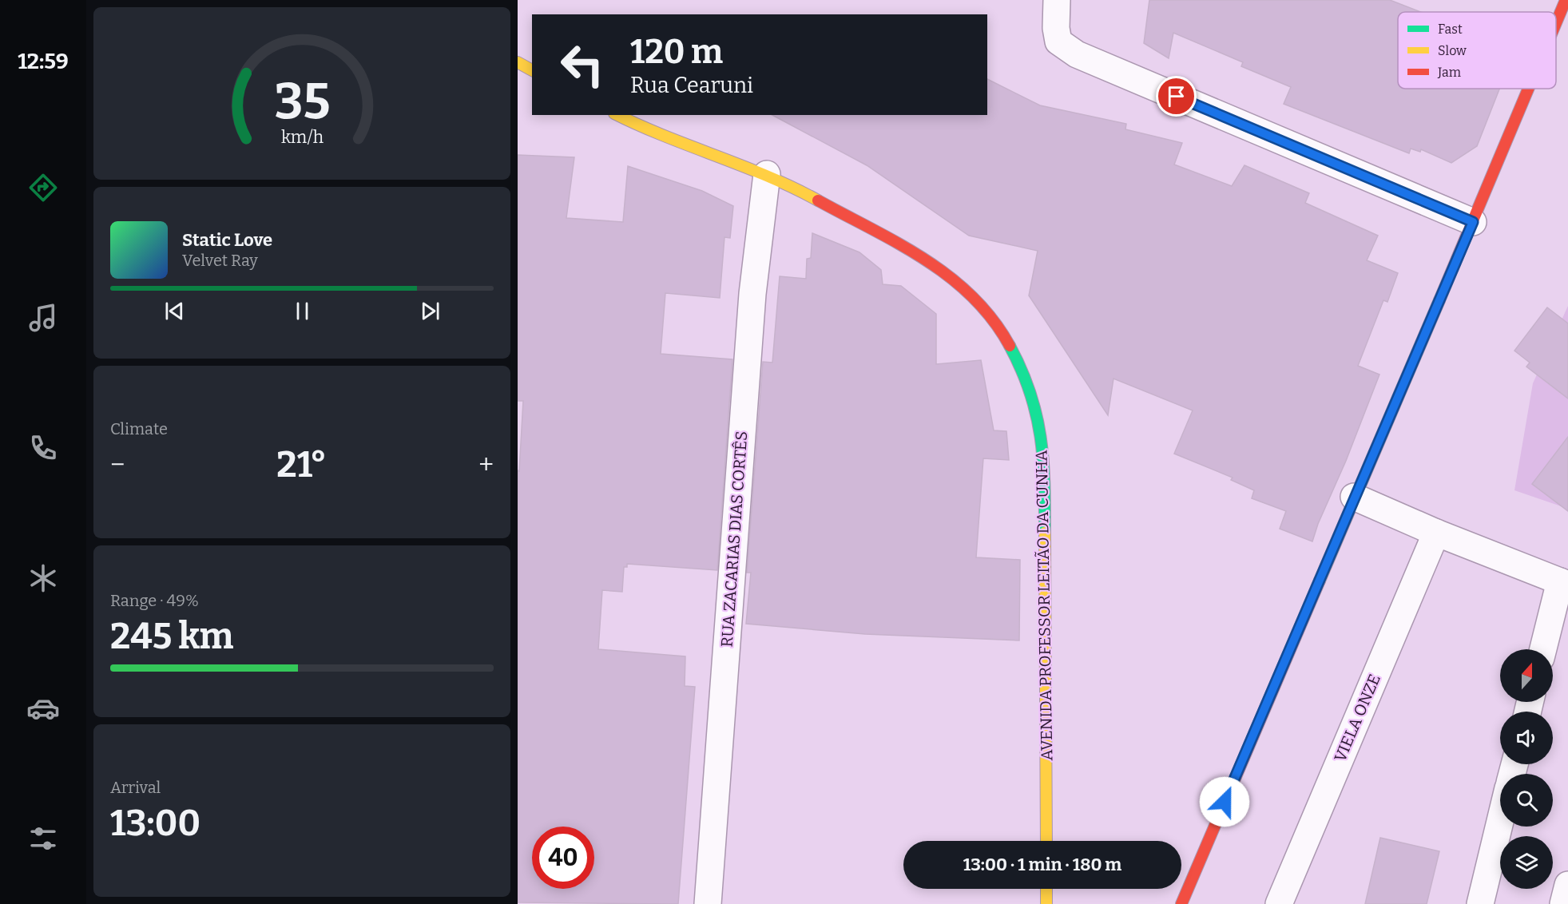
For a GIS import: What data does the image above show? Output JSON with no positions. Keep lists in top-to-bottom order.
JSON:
{
  "streets": {
    "street": ["RUA ZACARIAS DIAS CORTÊS", "AVENIDA PROFESSOR LEITÃO DA CUNHA", "VIELA ONZE"]
  },
  "crossings": [
    ["RUA ZACARIAS DIAS CORTÊS", "AVENIDA PROFESSOR LEITÃO DA CUNHA"]
  ],
  "legend": ["Fast", "Slow", "Jam"],
  "north": "top",
  "page": {
    "tabs": "12:59",
    "turn": ["120 m", "Rua Cearuni"],
    "song": ["Static Love", "Velvet Ray"],
    "tile": [
      "Climate",
      ["Range · 49%", "245 km"],
      ["Arrival", "13:00"]
    ],
    "heat": ["−", "21°", "+"],
    "limit": "40",
    "trip": "13:00 · 1 min · 180 m",
    "gauge": ["35", "km/h"]
  }
}
